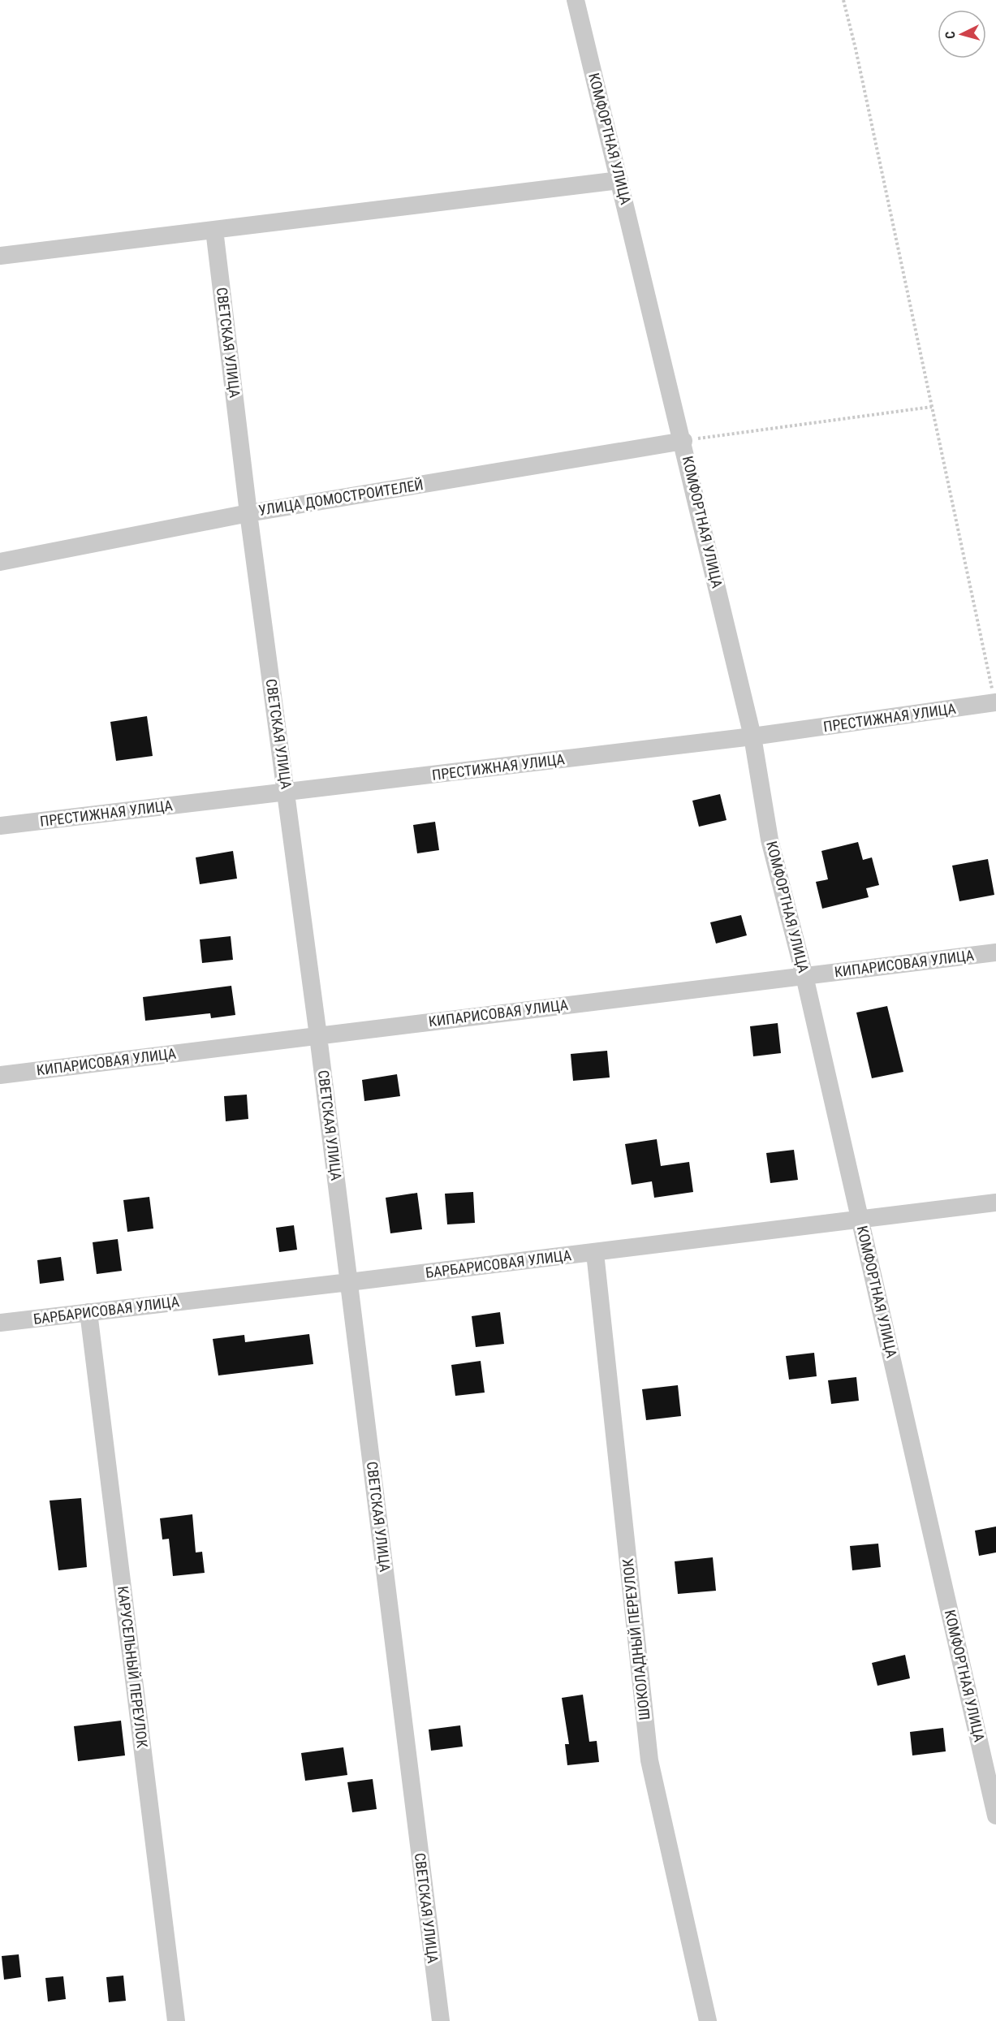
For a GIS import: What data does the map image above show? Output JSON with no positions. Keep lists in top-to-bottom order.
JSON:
{
  "streets": {
    "street": [
      "КОМФОРТНАЯ УЛИЦА",
      "СВЕТСКАЯ УЛИЦА",
      "УЛИЦА ДОМОСТРОИТЕЛЕЙ",
      "ПРЕСТИЖНАЯ УЛИЦА",
      "КИПАРИСОВАЯ УЛИЦА",
      "БАРБАРИСОВАЯ УЛИЦА",
      "ШОКОЛАДНЫЙ ПЕРЕУЛОК",
      "КАРУСЕЛЬНЫЙ ПЕРЕУЛОК"
    ]
  },
  "crossings": [
    ["КОМФОРТНАЯ УЛИЦА", "УЛИЦА ДОМОСТРОИТЕЛЕЙ"],
    ["КОМФОРТНАЯ УЛИЦА", "ПРЕСТИЖНАЯ УЛИЦА"],
    ["КОМФОРТНАЯ УЛИЦА", "КИПАРИСОВАЯ УЛИЦА"],
    ["КОМФОРТНАЯ УЛИЦА", "БАРБАРИСОВАЯ УЛИЦА"],
    ["СВЕТСКАЯ УЛИЦА", "УЛИЦА ДОМОСТРОИТЕЛЕЙ"],
    ["СВЕТСКАЯ УЛИЦА", "ПРЕСТИЖНАЯ УЛИЦА"],
    ["СВЕТСКАЯ УЛИЦА", "КИПАРИСОВАЯ УЛИЦА"],
    ["СВЕТСКАЯ УЛИЦА", "БАРБАРИСОВАЯ УЛИЦА"],
    ["БАРБАРИСОВАЯ УЛИЦА", "ШОКОЛАДНЫЙ ПЕРЕУЛОК"],
    ["БАРБАРИСОВАЯ УЛИЦА", "КАРУСЕЛЬНЫЙ ПЕРЕУЛОК"]
  ],
  "north": "left"
}
